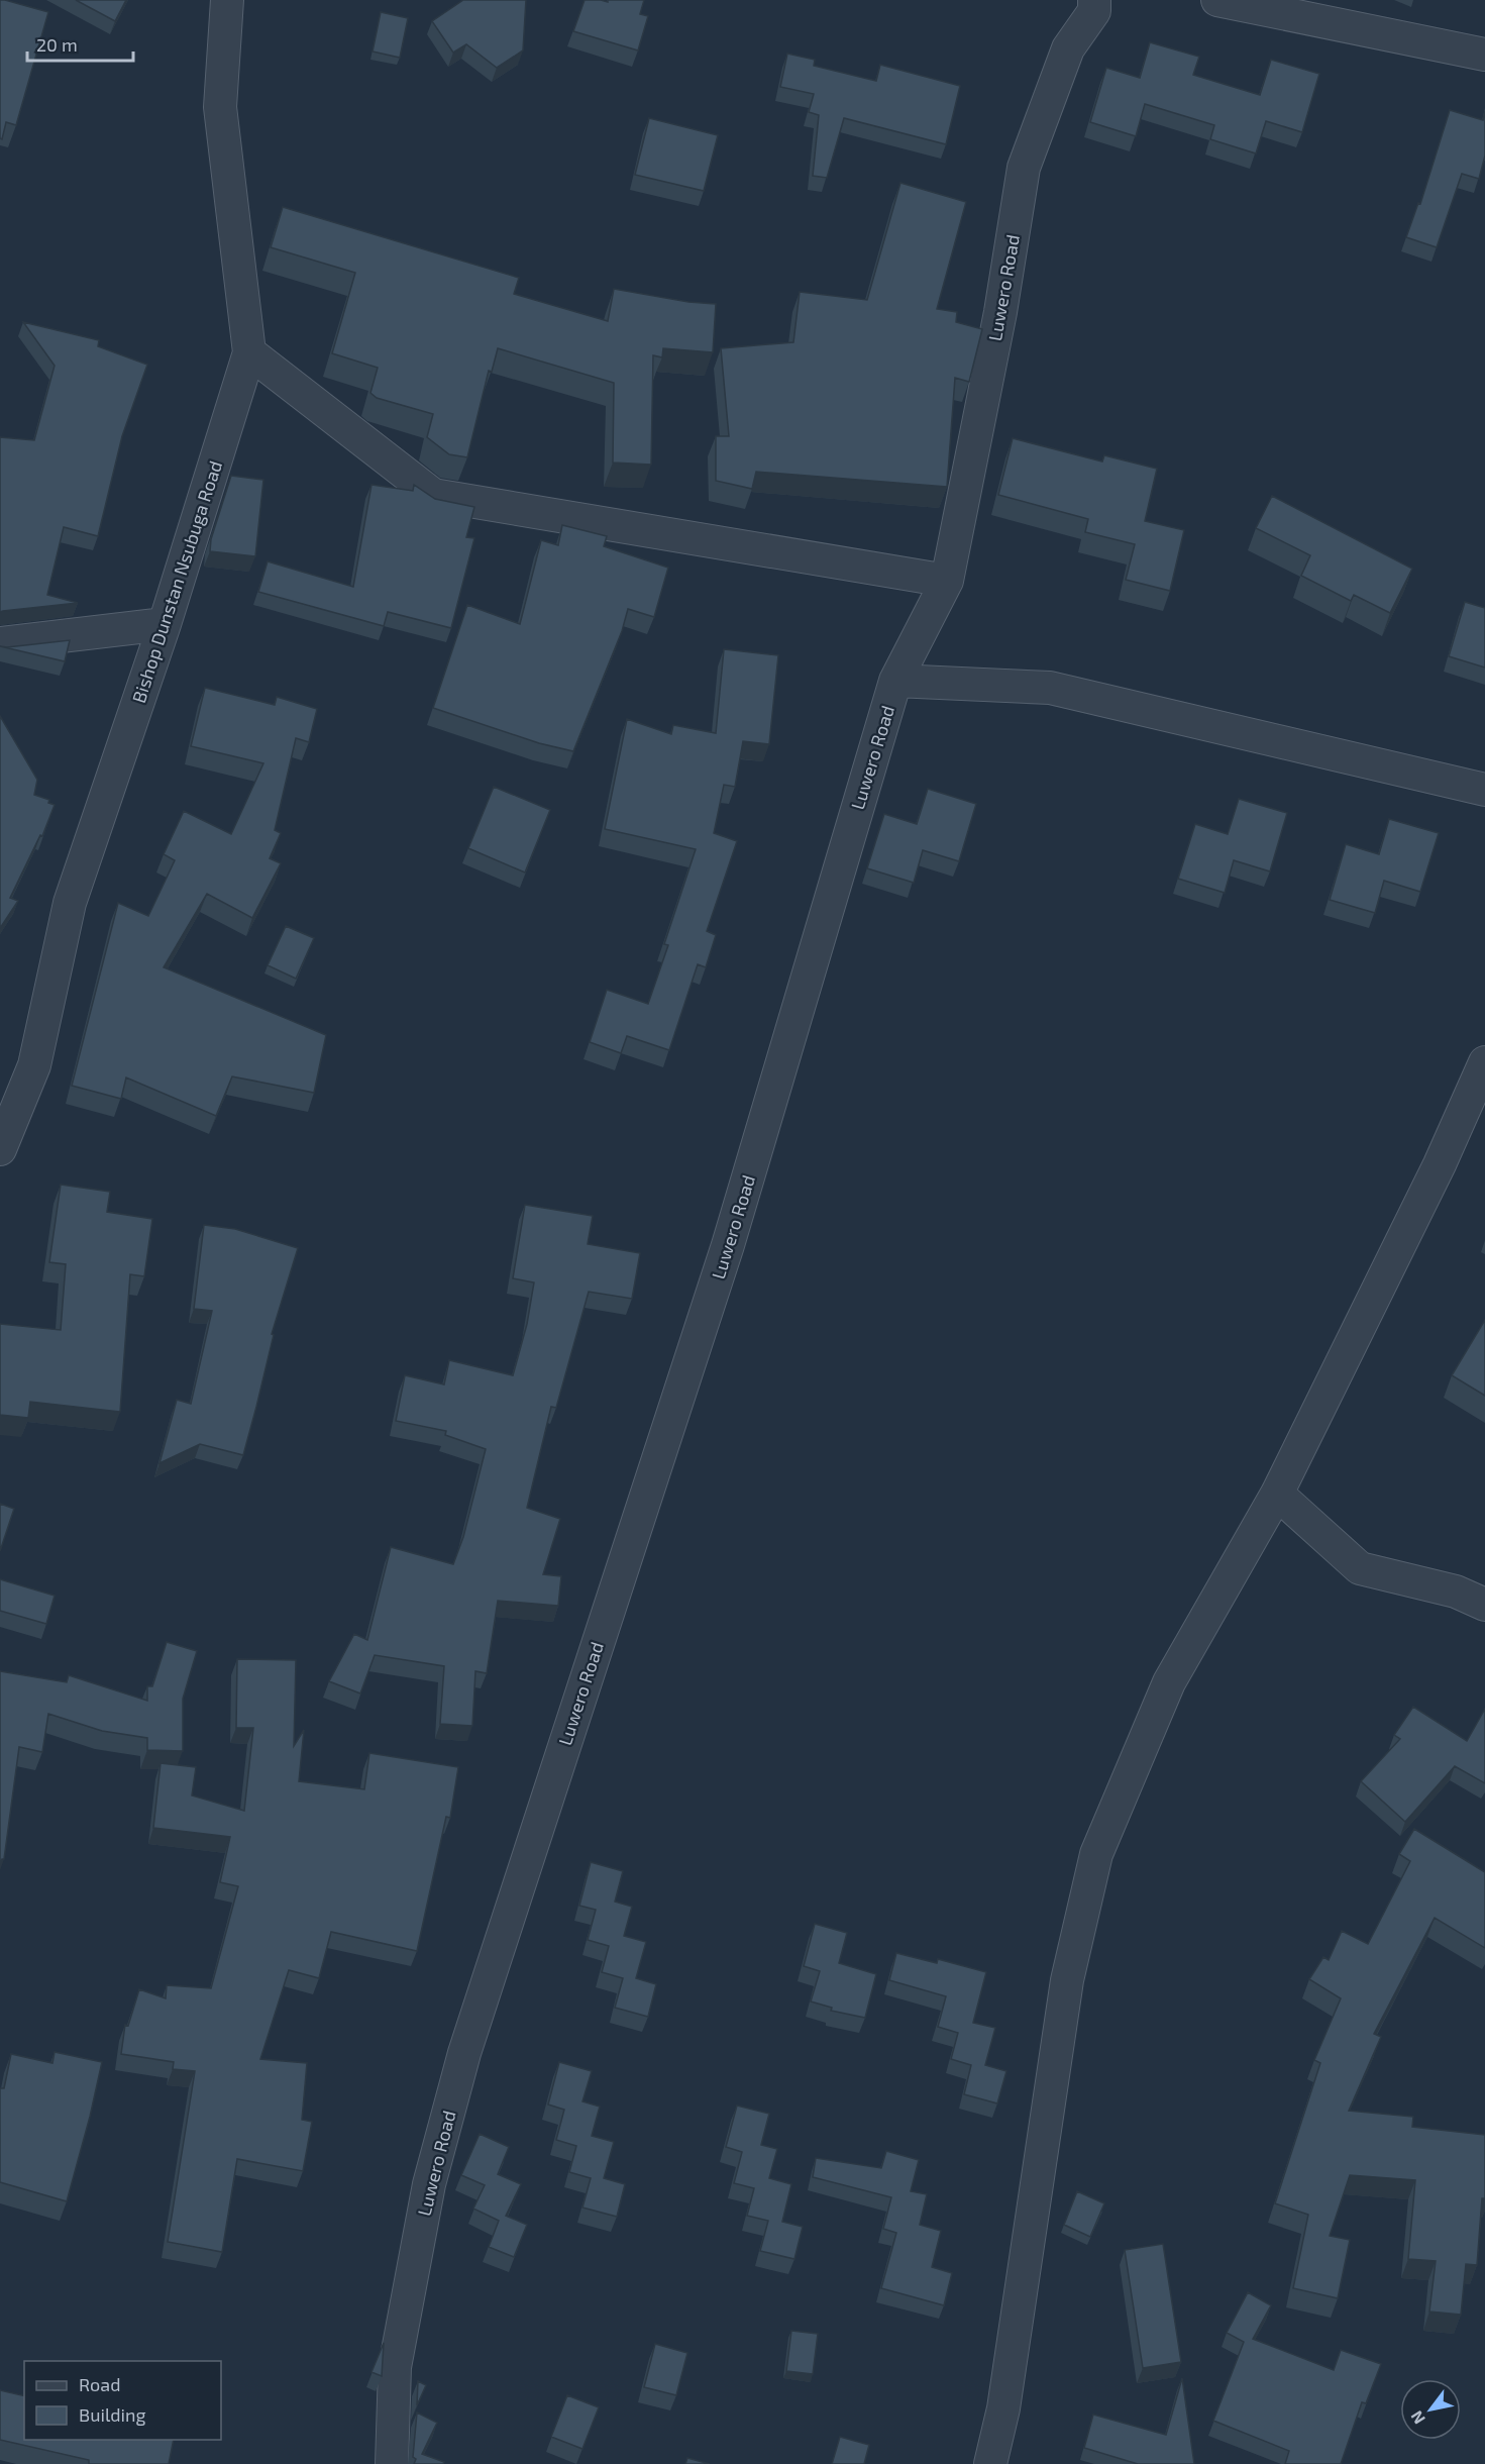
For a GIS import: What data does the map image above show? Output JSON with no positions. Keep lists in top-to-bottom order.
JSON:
{
  "streets": {
    "street": ["Luwero Road", "Bishop Dunstan Nsubuga Road"]
  },
  "legend": ["Road", "Building"],
  "scale_bar": "20 m",
  "north": "bottom left"
}
